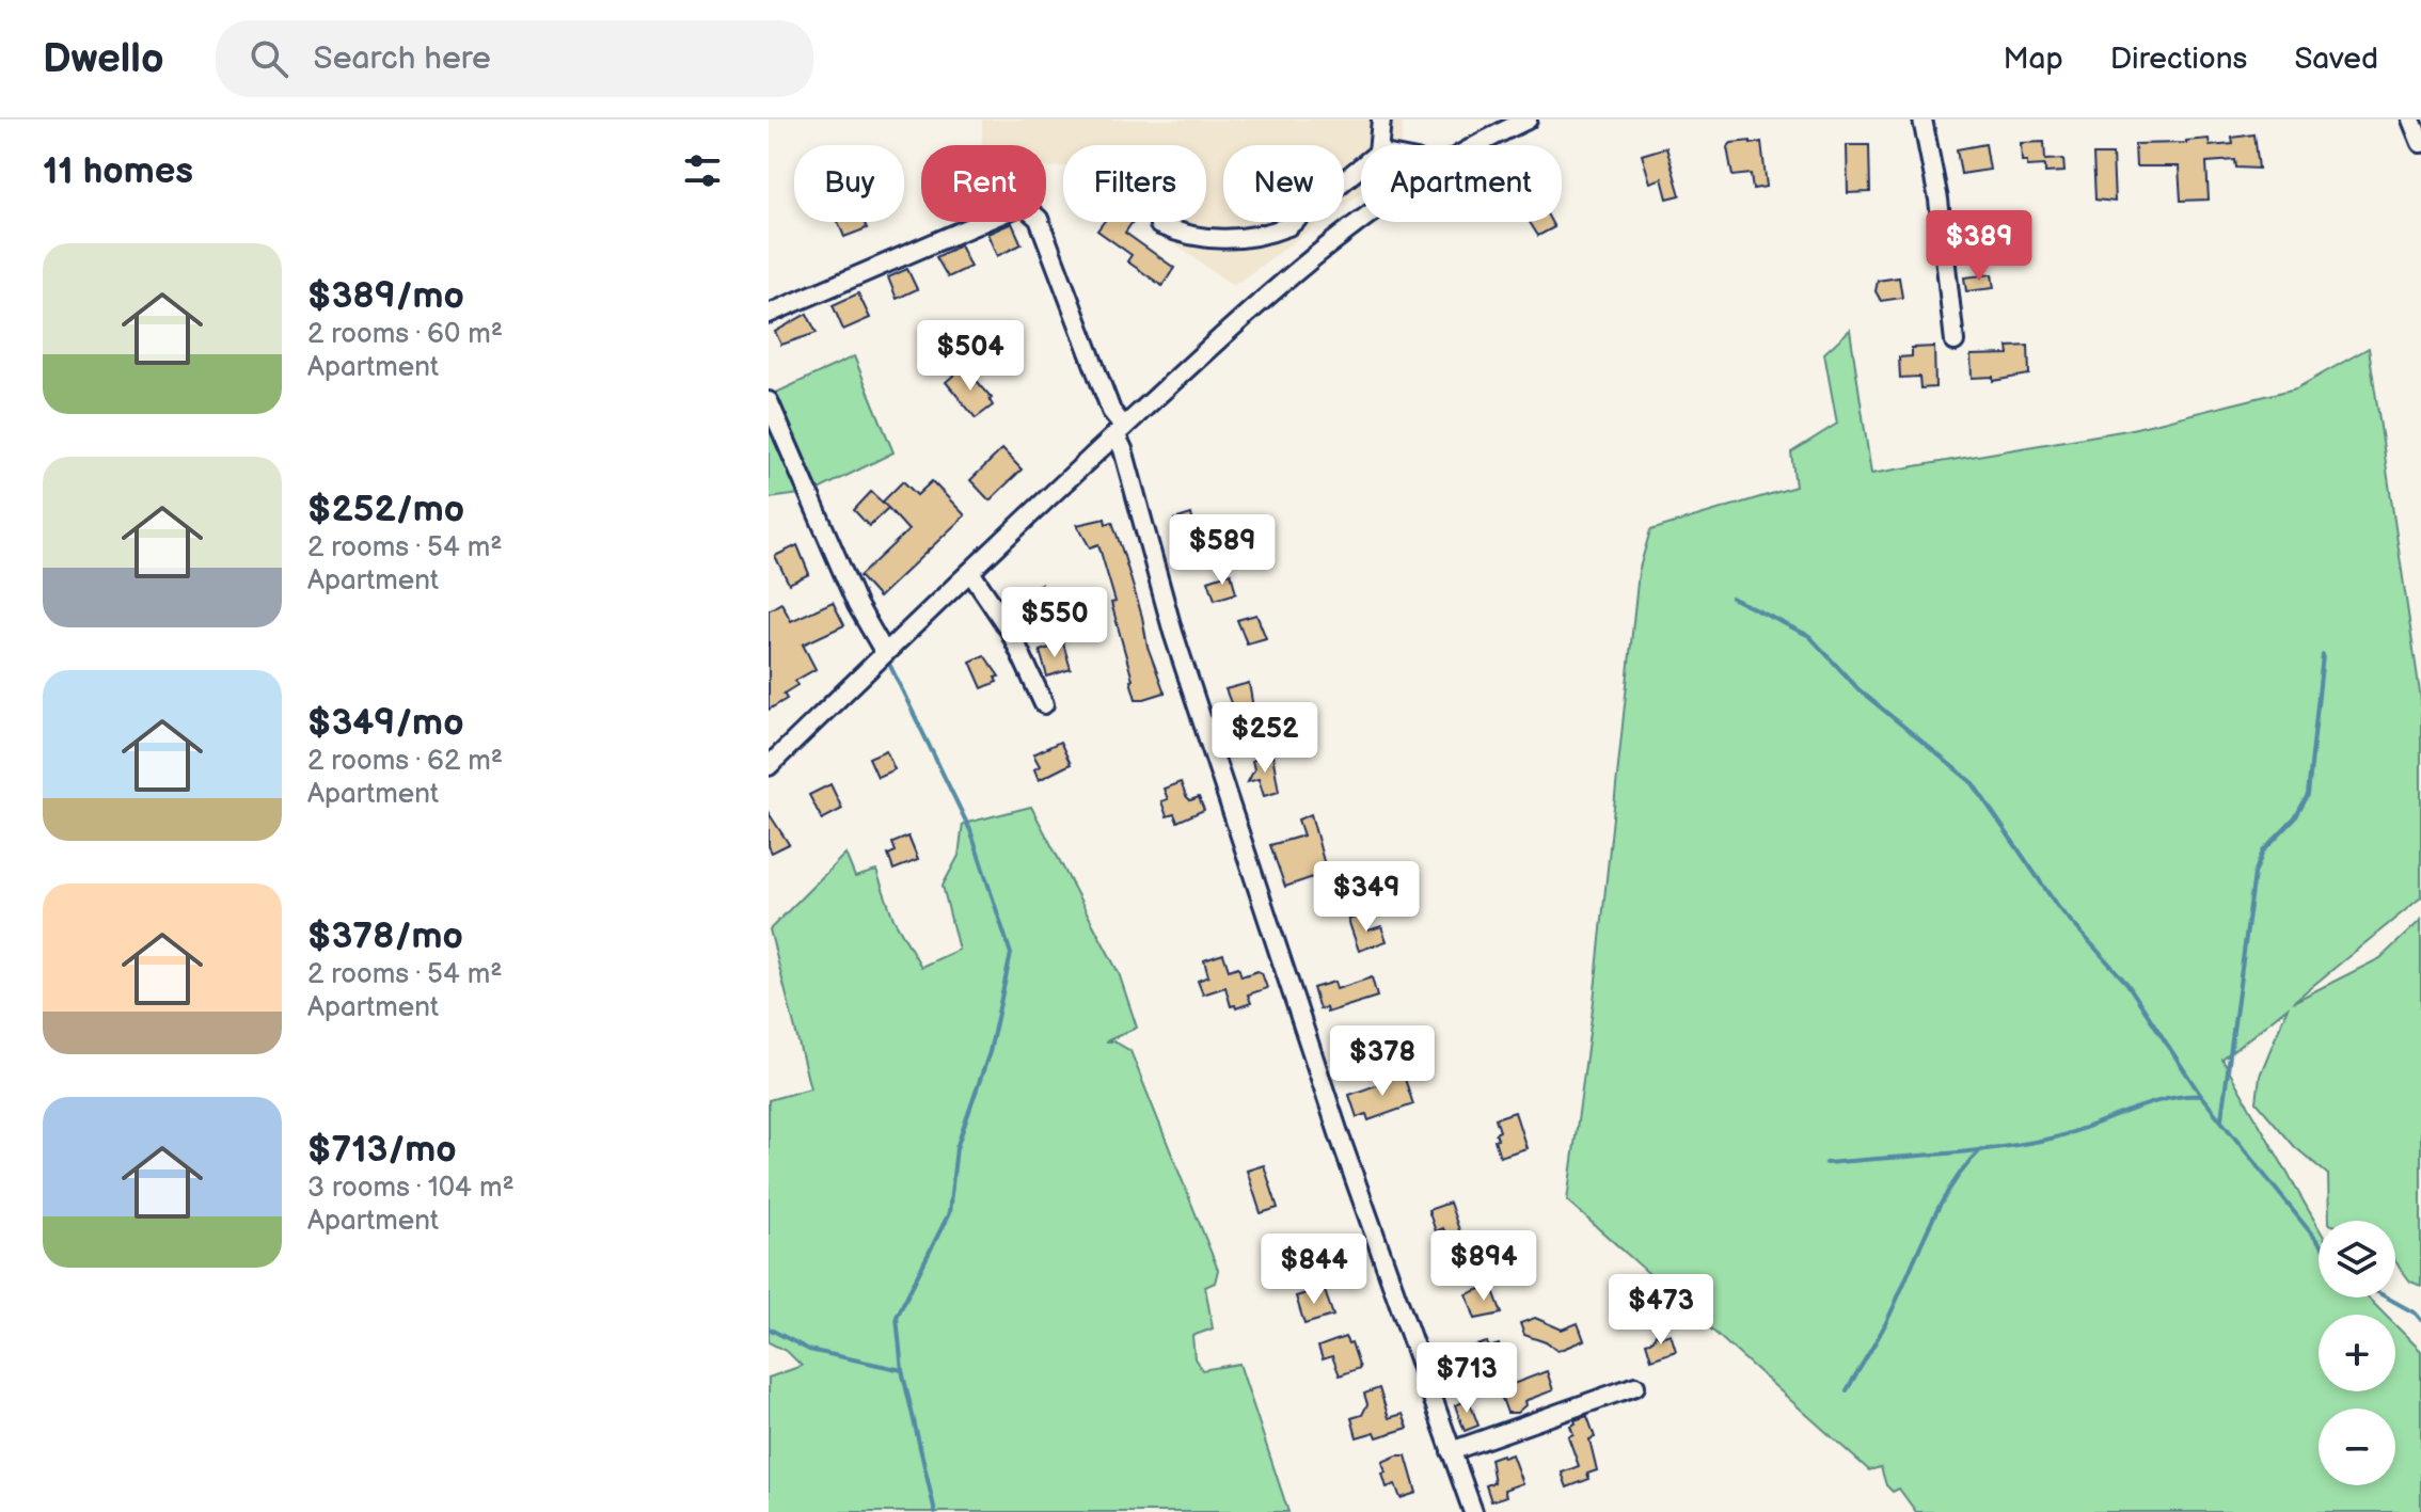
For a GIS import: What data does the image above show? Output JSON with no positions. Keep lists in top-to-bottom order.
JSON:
{
  "page": {
    "header": "Dwello",
    "search": "Search here",
    "nav": ["Map", "Directions", "Saved"],
    "heading": "11 homes",
    "chip": [
      "Buy",
      "Rent",
      "Filters",
      "New",
      "Apartment"
    ],
    "price": [
      "$389",
      "$504",
      "$589",
      "$550",
      "$252",
      "$349",
      "$378",
      "$894",
      "$844",
      "$473",
      "$713"
    ],
    "list": [
      {
        "name": "$389/mo",
        "note": "2 rooms · 60 m² · Apartment"
      },
      {
        "name": "$252/mo",
        "note": "2 rooms · 54 m² · Apartment"
      },
      {
        "name": "$349/mo",
        "note": "2 rooms · 62 m² · Apartment"
      },
      {
        "name": "$378/mo",
        "note": "2 rooms · 54 m² · Apartment"
      },
      {
        "name": "$713/mo",
        "note": "3 rooms · 104 m² · Apartment"
      }
    ],
    "map_buttons": ["+", "−"]
  }
}
